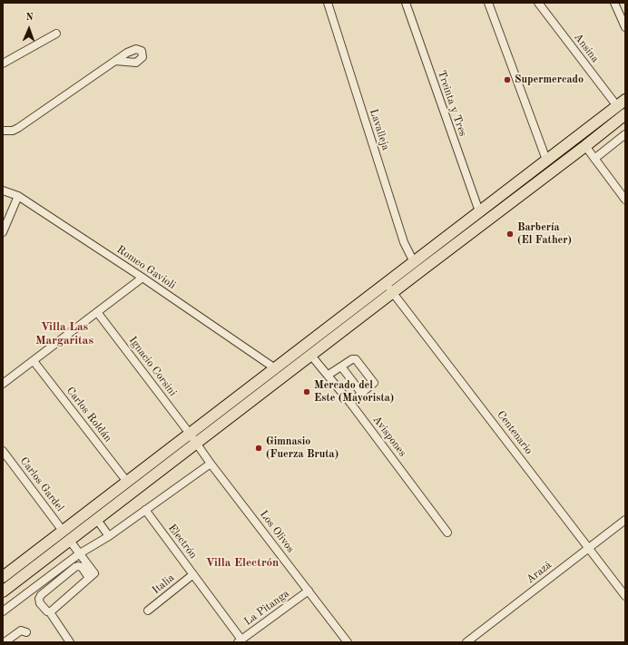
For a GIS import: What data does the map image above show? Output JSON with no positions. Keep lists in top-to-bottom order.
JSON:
{
  "streets": {
    "street": [
      "Ansina",
      "Treinta y Tres",
      "Lavalleja",
      "Romeo Gavioli",
      "Ignacio Corsini",
      "Carlos Roldán",
      "Centenario",
      "Avispones",
      "Carlos Gardel",
      "Los Olivos",
      "Electrón",
      "Arazá",
      "Italia",
      "La Pitanga"
    ]
  },
  "crossings": [
    ["Ignacio Corsini", "Los Olivos"],
    ["Centenario", "Arazá"],
    ["Los Olivos", "La Pitanga"],
    ["Electrón", "Italia"],
    ["Electrón", "La Pitanga"]
  ],
  "districts": ["Villa Las Margaritas", "Villa Electrón"],
  "places": [
    "Supermercado",
    "Barbería (El Father)",
    "Mercado del Este (Mayorista)",
    "Gimnasio (Fuerza Bruta)"
  ],
  "north": "top"
}
